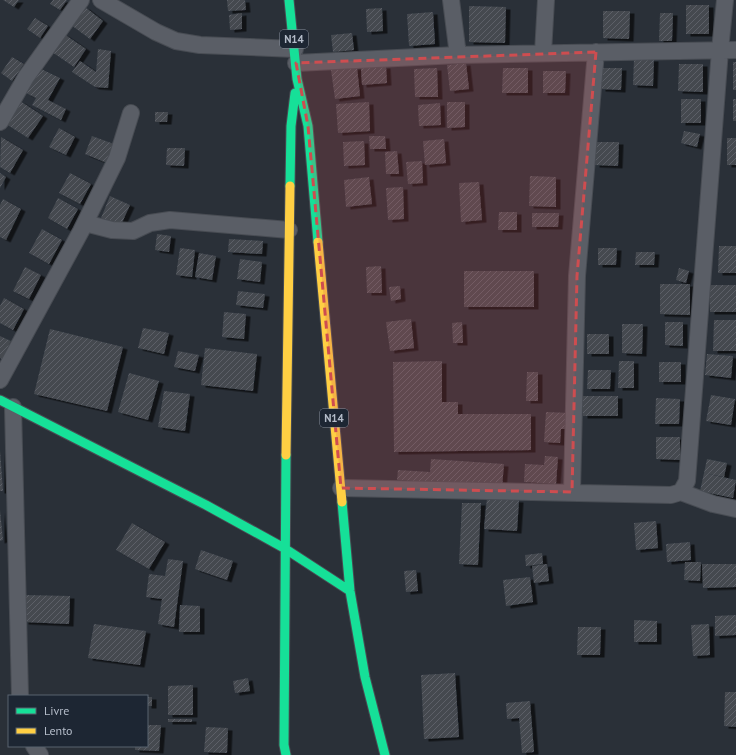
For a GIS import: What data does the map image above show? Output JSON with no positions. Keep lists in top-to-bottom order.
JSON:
{
  "streets": {
    "main road": ["N14"]
  },
  "legend": ["Livre", "Lento"]
}
